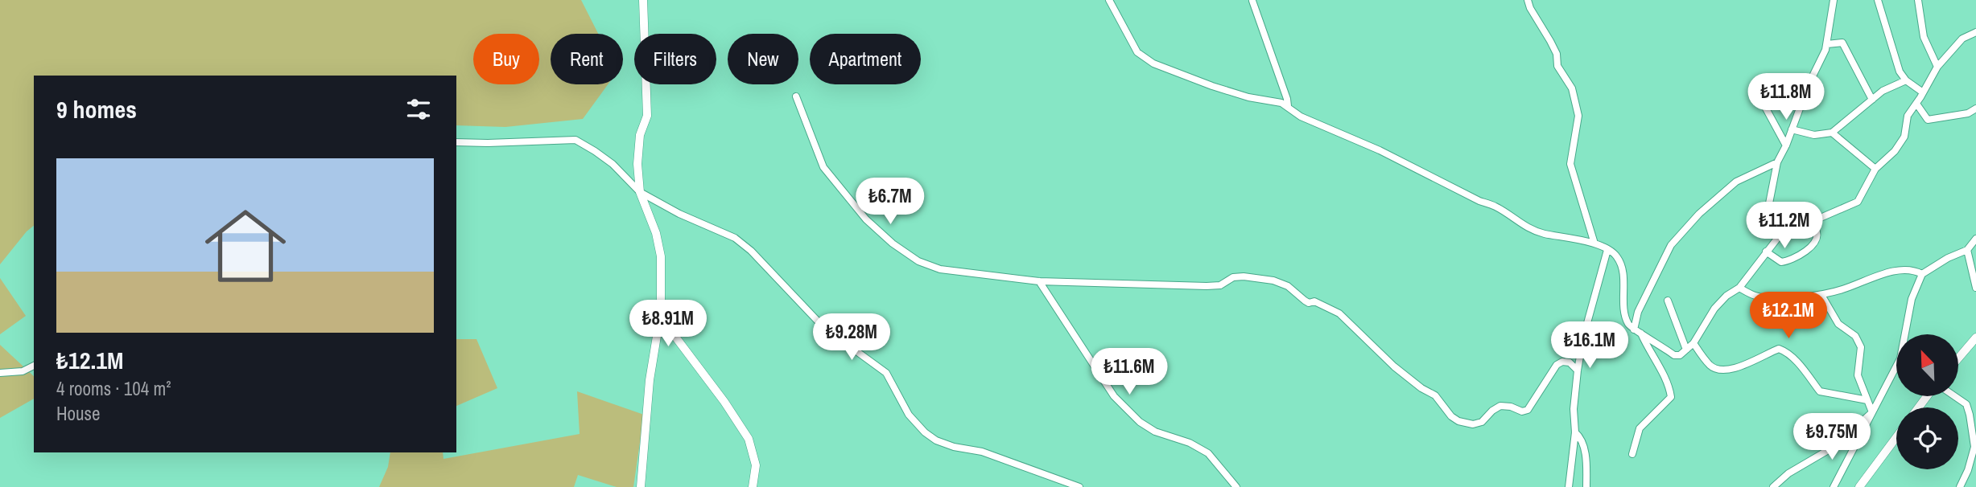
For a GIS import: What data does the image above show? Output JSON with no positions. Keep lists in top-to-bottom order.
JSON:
{
  "north": "top left",
  "page": {
    "chip": [
      "Buy",
      "Rent",
      "Filters",
      "New",
      "Apartment"
    ],
    "price": [
      "₺11.8M",
      "₺6.7M",
      "₺11.2M",
      "₺12.1M",
      "₺8.91M",
      "₺9.28M",
      "₺16.1M",
      "₺11.6M",
      "₺9.75M"
    ],
    "heading": "9 homes",
    "list": [
      {
        "name": "₺12.1M",
        "note": "4 rooms · 104 m² · House"
      }
    ]
  }
}
